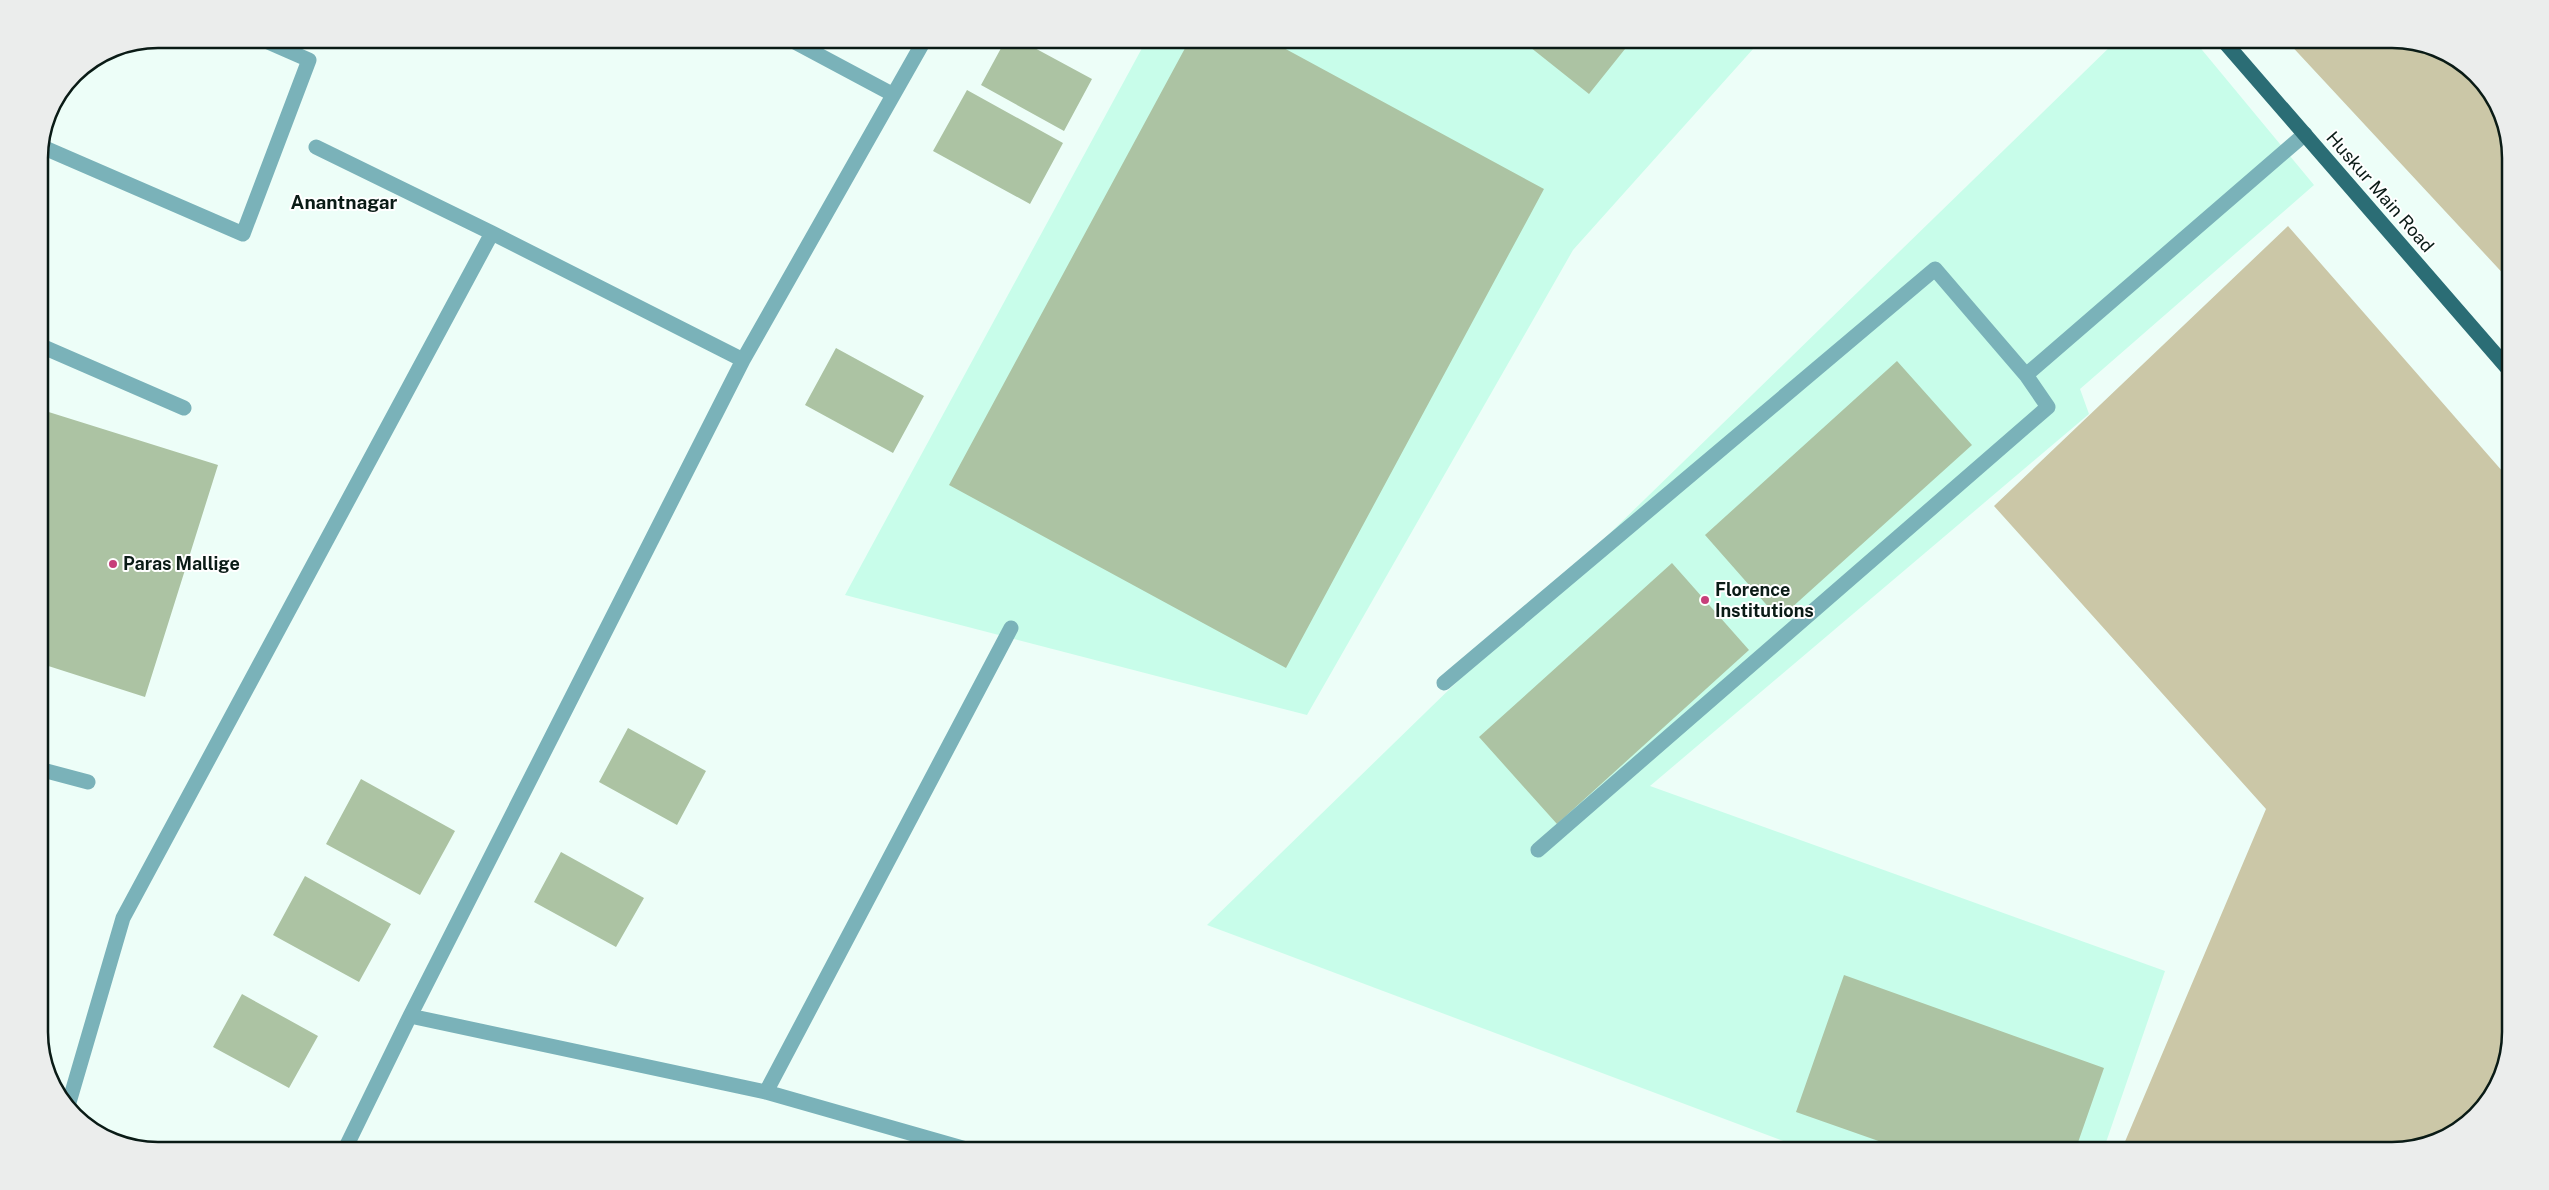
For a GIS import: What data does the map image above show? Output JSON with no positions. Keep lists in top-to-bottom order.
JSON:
{
  "streets": {
    "main road": ["Huskur Main Road"]
  },
  "districts": ["Anantnagar"],
  "places": ["Paras Mallige", "Florence Institutions"]
}
